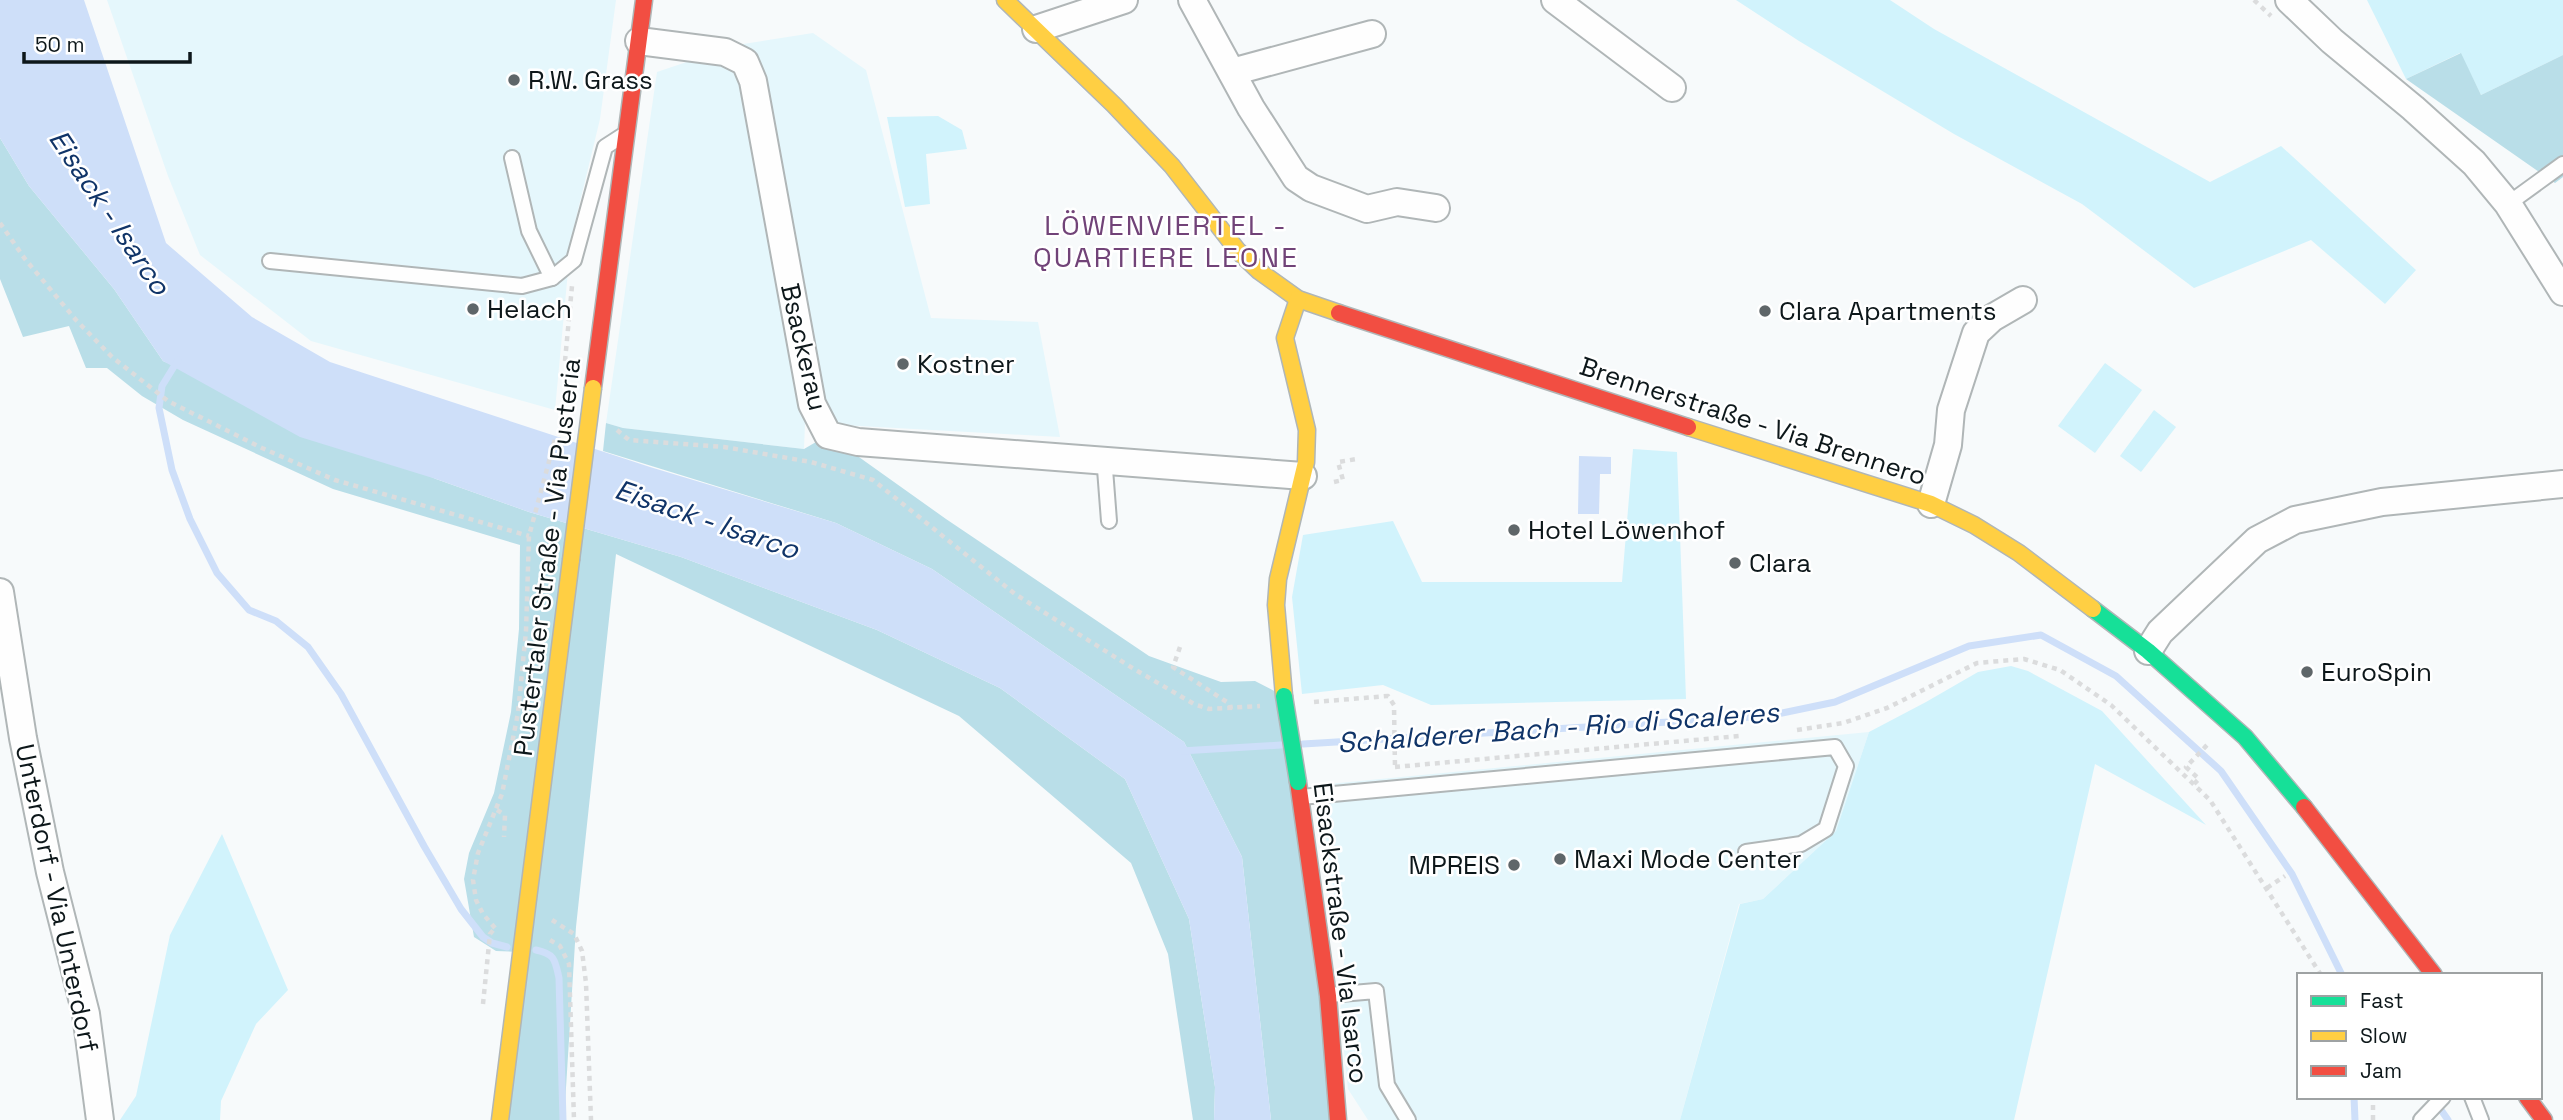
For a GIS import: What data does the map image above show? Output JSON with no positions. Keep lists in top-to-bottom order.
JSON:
{
  "streets": {
    "main road": ["Brennerstraße - Via Brennero", "Pustertaler Straße - Via Pusteria", "Eisackstraße - Via Isarco"],
    "street": ["Bsackerau", "Unterdorf - Via Unterdorf"]
  },
  "crossings": [
    ["Bsackerau", "Pustertaler Straße - Via Pusteria"],
    ["Bsackerau", "Eisackstraße - Via Isarco"],
    ["Brennerstraße - Via Brennero", "Eisackstraße - Via Isarco"]
  ],
  "districts": ["LÖWENVIERTEL - QUARTIERE LEONE"],
  "water": ["Eisack - Isarco", "Schalderer Bach - Rio di Scaleres"],
  "places": [
    "R.W. Grass",
    "Helach",
    "Clara Apartments",
    "Kostner",
    "Hotel Löwenhof",
    "Clara",
    "EuroSpin",
    "Maxi Mode Center",
    "MPREIS"
  ],
  "legend": ["Fast", "Slow", "Jam"],
  "scale_bar": "50 m"
}
